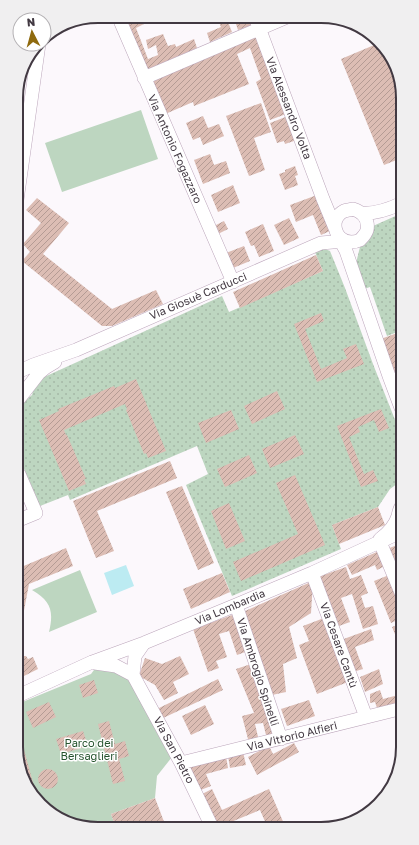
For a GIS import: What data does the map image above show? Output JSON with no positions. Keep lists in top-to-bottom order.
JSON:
{
  "streets": {
    "street": [
      "Via Alessandro Volta",
      "Via Antonio Fogazzaro",
      "Via Giosuè Carducci",
      "Via Lombardia",
      "Via Cesare Cantù",
      "Via Ambrogio Spinelli",
      "Via Vittorio Alfieri",
      "Via San Pietro"
    ]
  },
  "crossings": [
    ["Via Alessandro Volta", "Via Giosuè Carducci"],
    ["Via Antonio Fogazzaro", "Via Giosuè Carducci"],
    ["Via Lombardia", "Via Cesare Cantù"],
    ["Via Lombardia", "Via Ambrogio Spinelli"],
    ["Via Cesare Cantù", "Via Vittorio Alfieri"],
    ["Via Ambrogio Spinelli", "Via Vittorio Alfieri"],
    ["Via Vittorio Alfieri", "Via San Pietro"]
  ],
  "parks": ["Parco dei Bersaglieri"],
  "north": "top"
}
